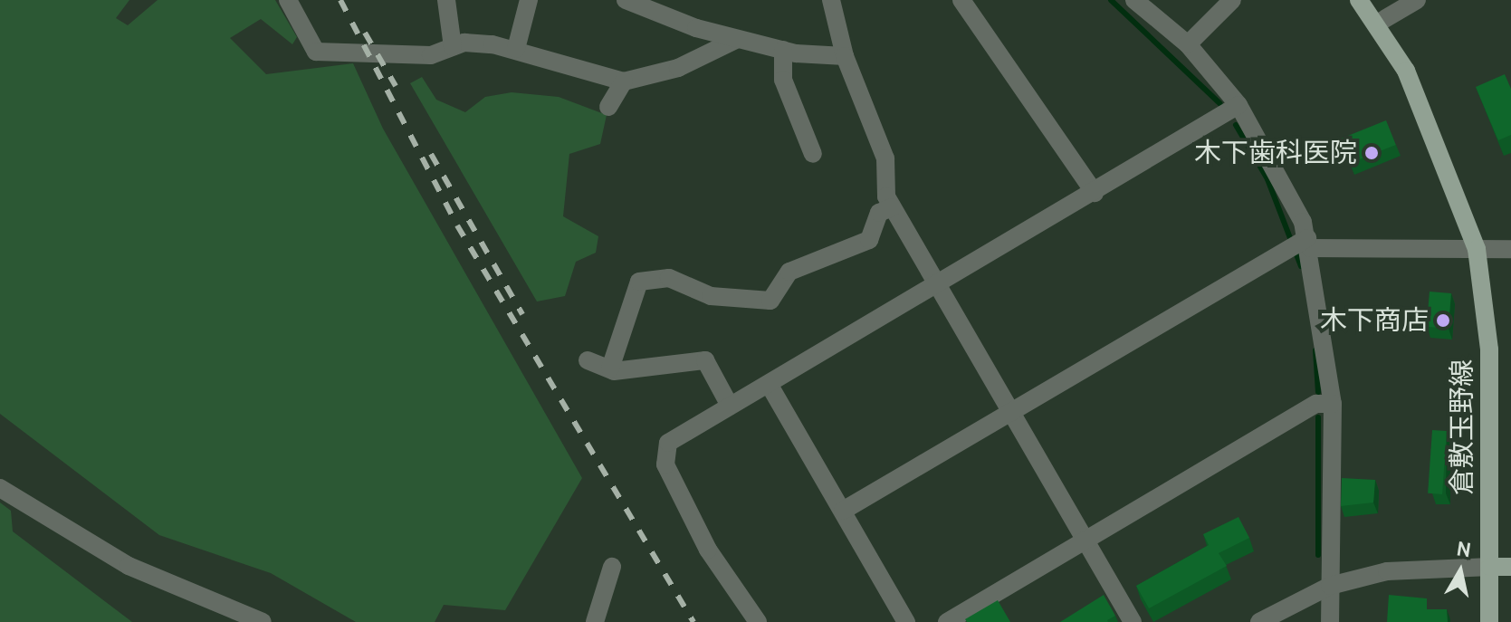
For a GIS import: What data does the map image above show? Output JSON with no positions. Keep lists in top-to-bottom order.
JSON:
{
  "streets": {
    "main road": ["倉敷玉野線"]
  },
  "places": ["木下歯科医院", "木下商店"],
  "north": "top"
}
